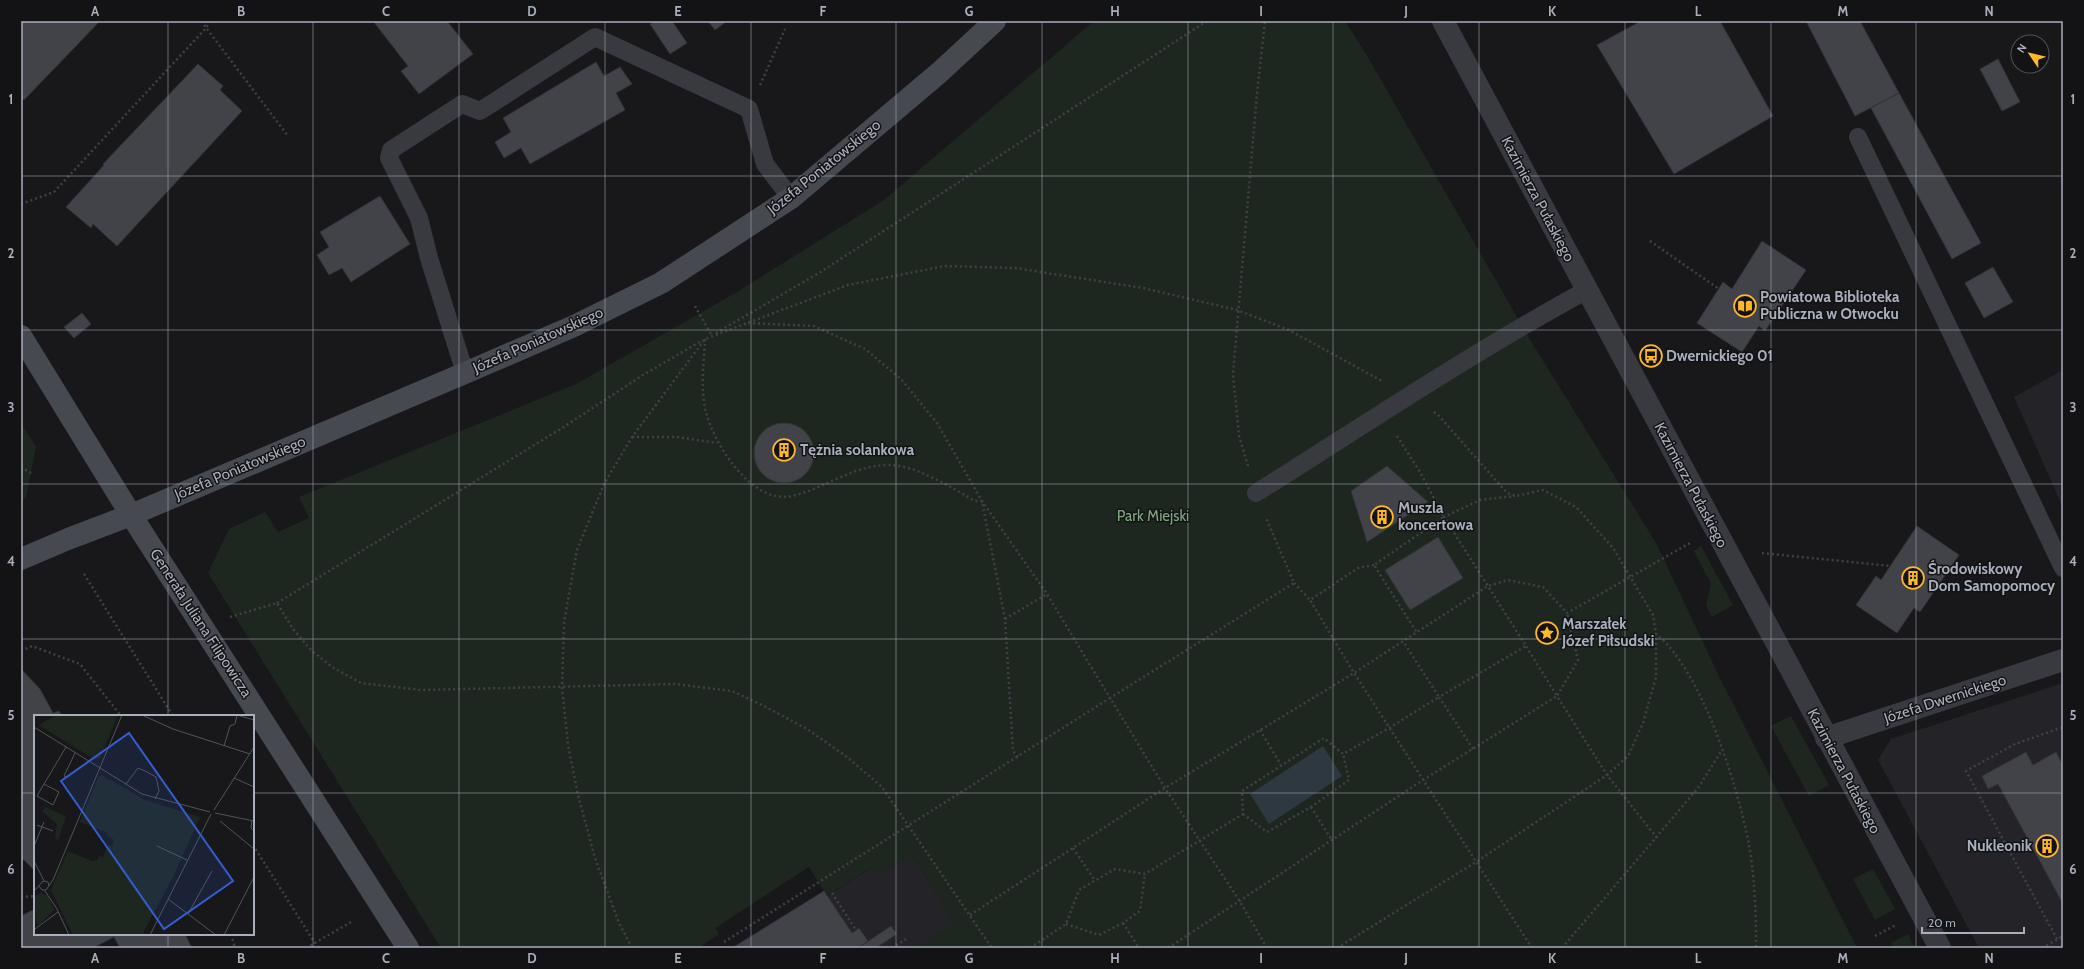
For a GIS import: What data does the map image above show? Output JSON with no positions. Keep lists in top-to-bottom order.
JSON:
{
  "streets": {
    "street": [
      "Józefa Poniatowskiego",
      "Kazimierza Pułaskiego",
      "Generała Juliana Filipowicza",
      "Józefa Dwernickiego"
    ]
  },
  "crossings": [
    ["Józefa Poniatowskiego", "Generała Juliana Filipowicza"],
    ["Kazimierza Pułaskiego", "Józefa Dwernickiego"]
  ],
  "parks": ["Park Miejski"],
  "places": {
    "library": ["Powiatowa Biblioteka Publiczna w Otwocku"],
    "bus stop": ["Dwernickiego 01"],
    "building": [
      "Tężnia solankowa",
      "Muszla koncertowa",
      "Środowiskowy Dom Samopomocy",
      "Nukleonik"
    ],
    "place": ["Marszałek Józef Piłsudski"]
  },
  "scale_bar": "20 m",
  "north": "top left",
  "grid": {
    "columns": [
      "A",
      "B",
      "C",
      "D",
      "E",
      "F",
      "G",
      "H",
      "I",
      "J",
      "K",
      "L",
      "M",
      "N"
    ],
    "rows": [
      "1",
      "2",
      "3",
      "4",
      "5",
      "6"
    ]
  }
}
